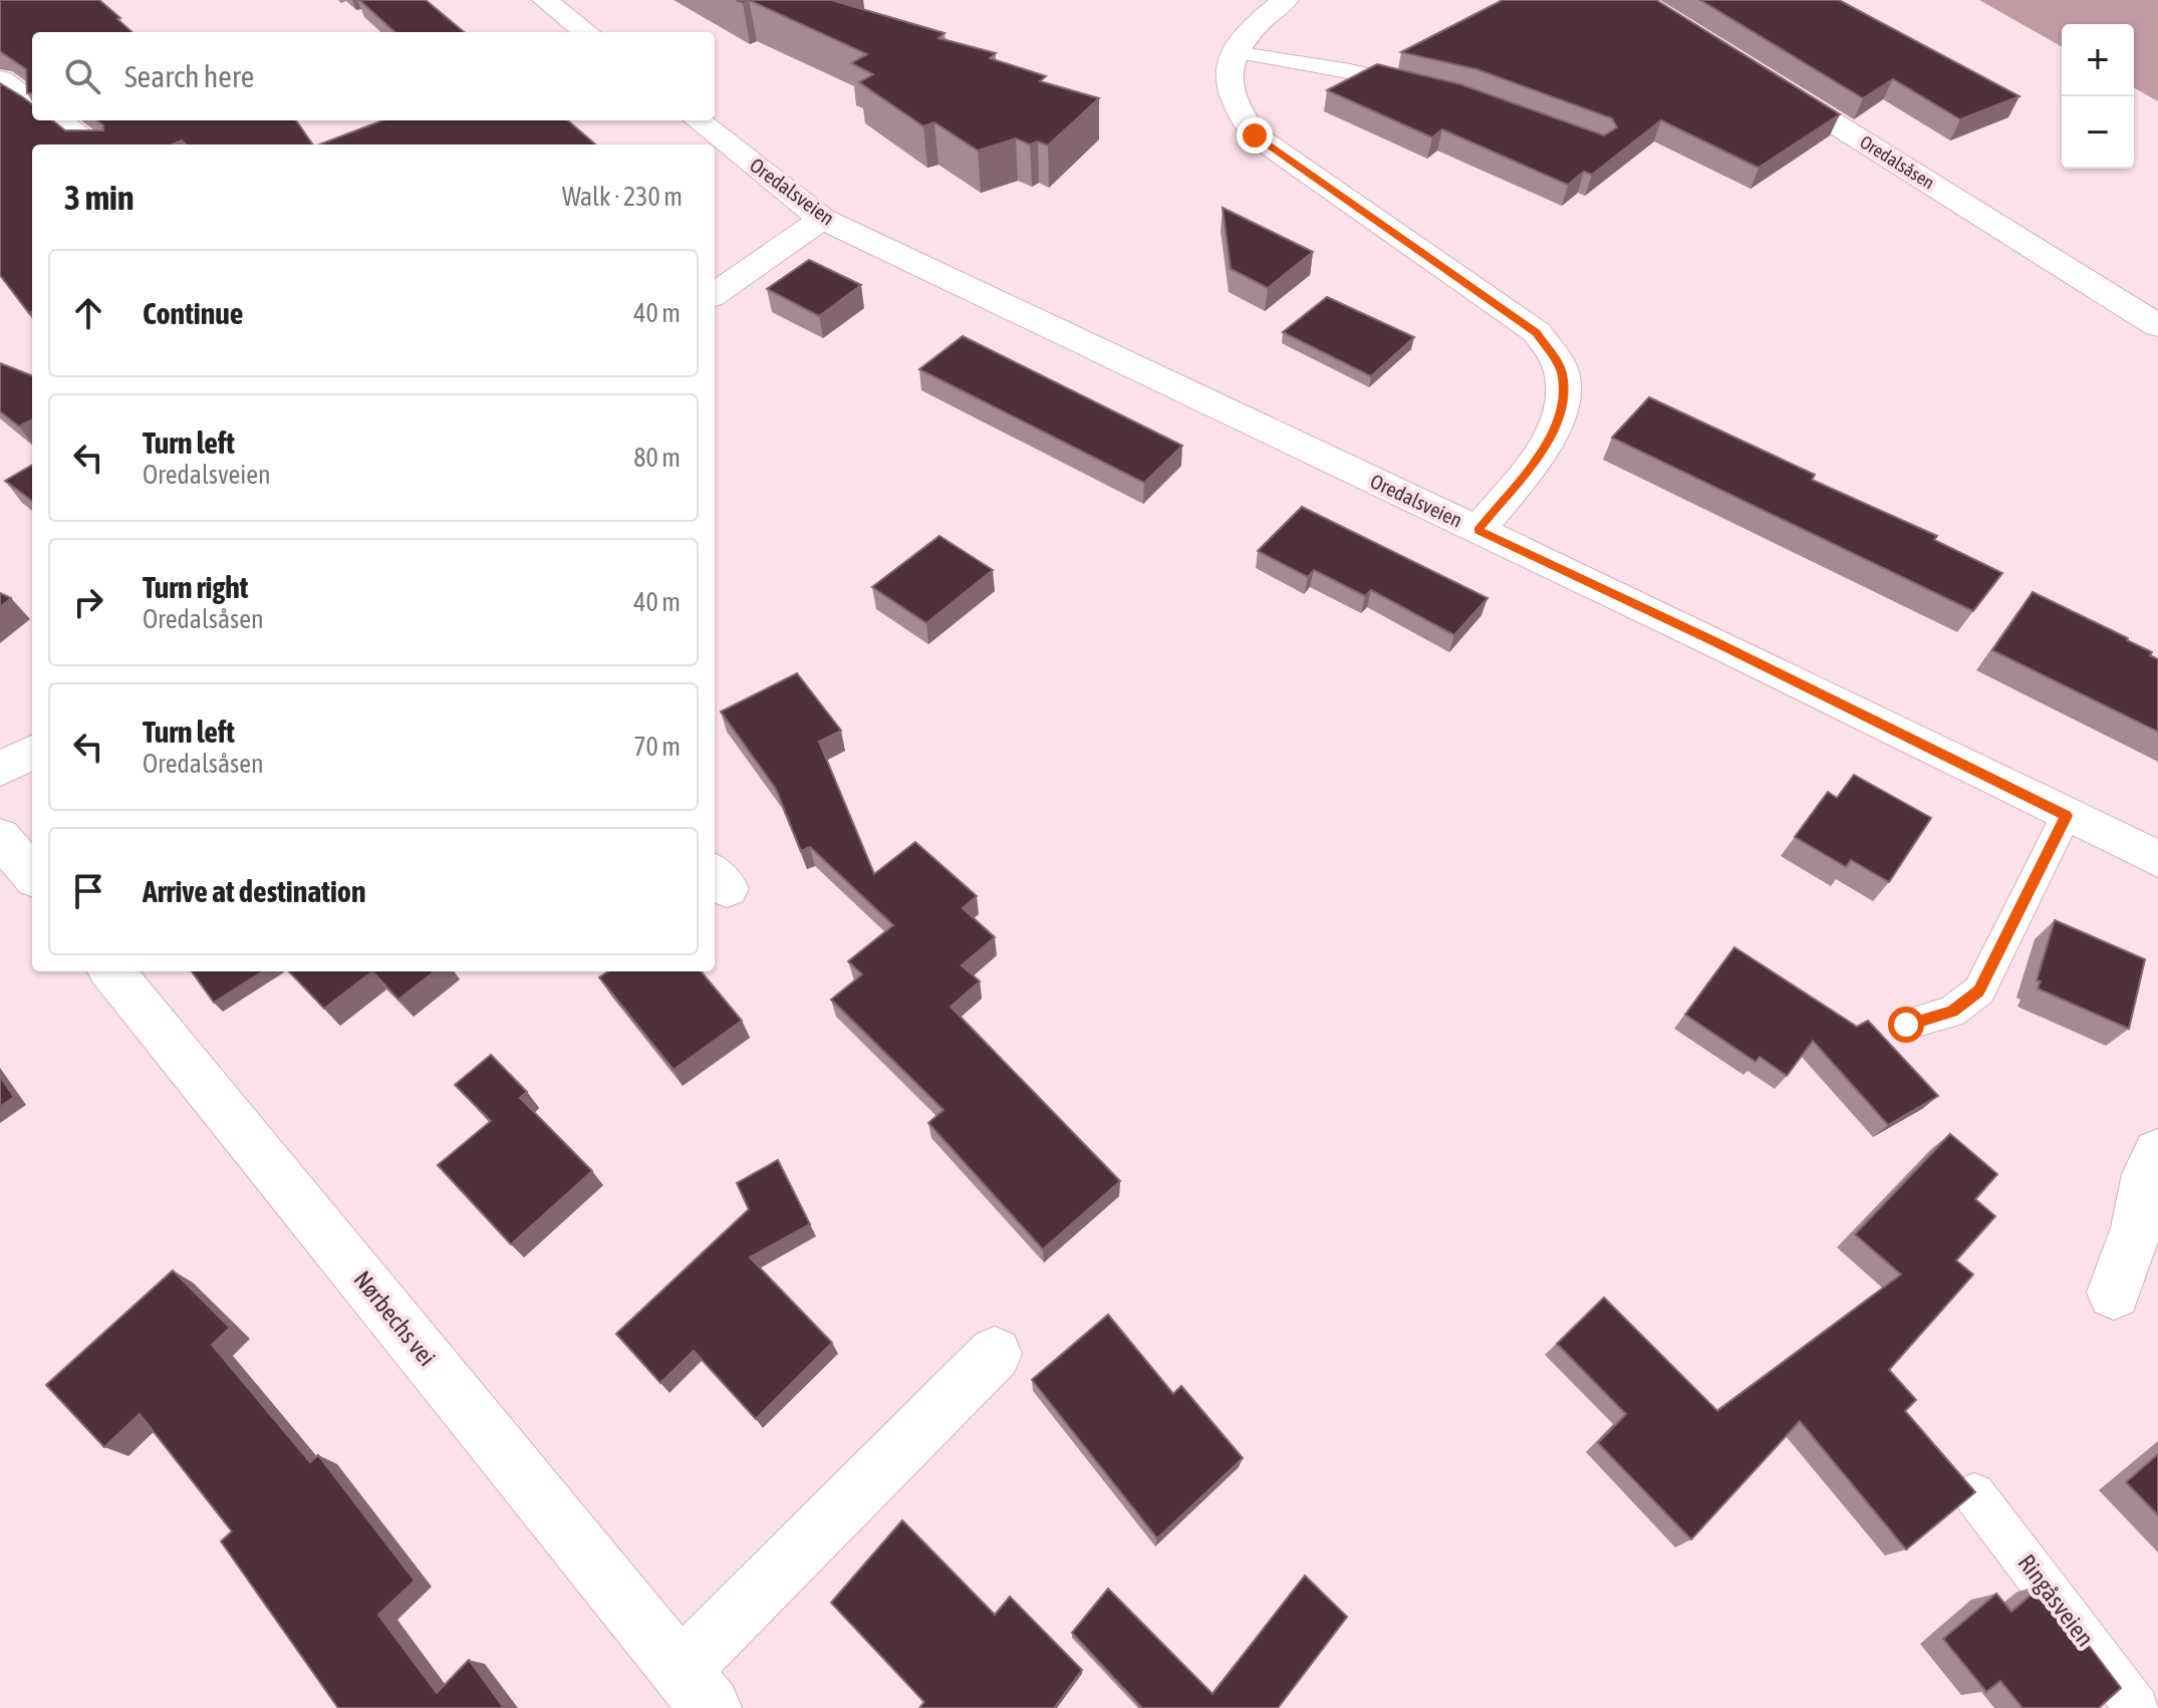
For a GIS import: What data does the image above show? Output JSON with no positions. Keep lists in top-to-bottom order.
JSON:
{
  "streets": {
    "street": ["Oredalsåsen", "Oredalsveien", "Nørbechs vei"],
    "lane": ["Ringåsveien"]
  },
  "page": {
    "map_buttons": ["+", "−"],
    "search": "Search here",
    "heading": ["3 min", "Walk · 230 m"],
    "list": [
      ["Continue", "40 m"],
      ["Turn left", "Oredalsveien", "80 m"],
      ["Turn right", "Oredalsåsen", "40 m"],
      ["Turn left", "Oredalsåsen", "70 m"],
      "Arrive at destination"
    ]
  }
}
